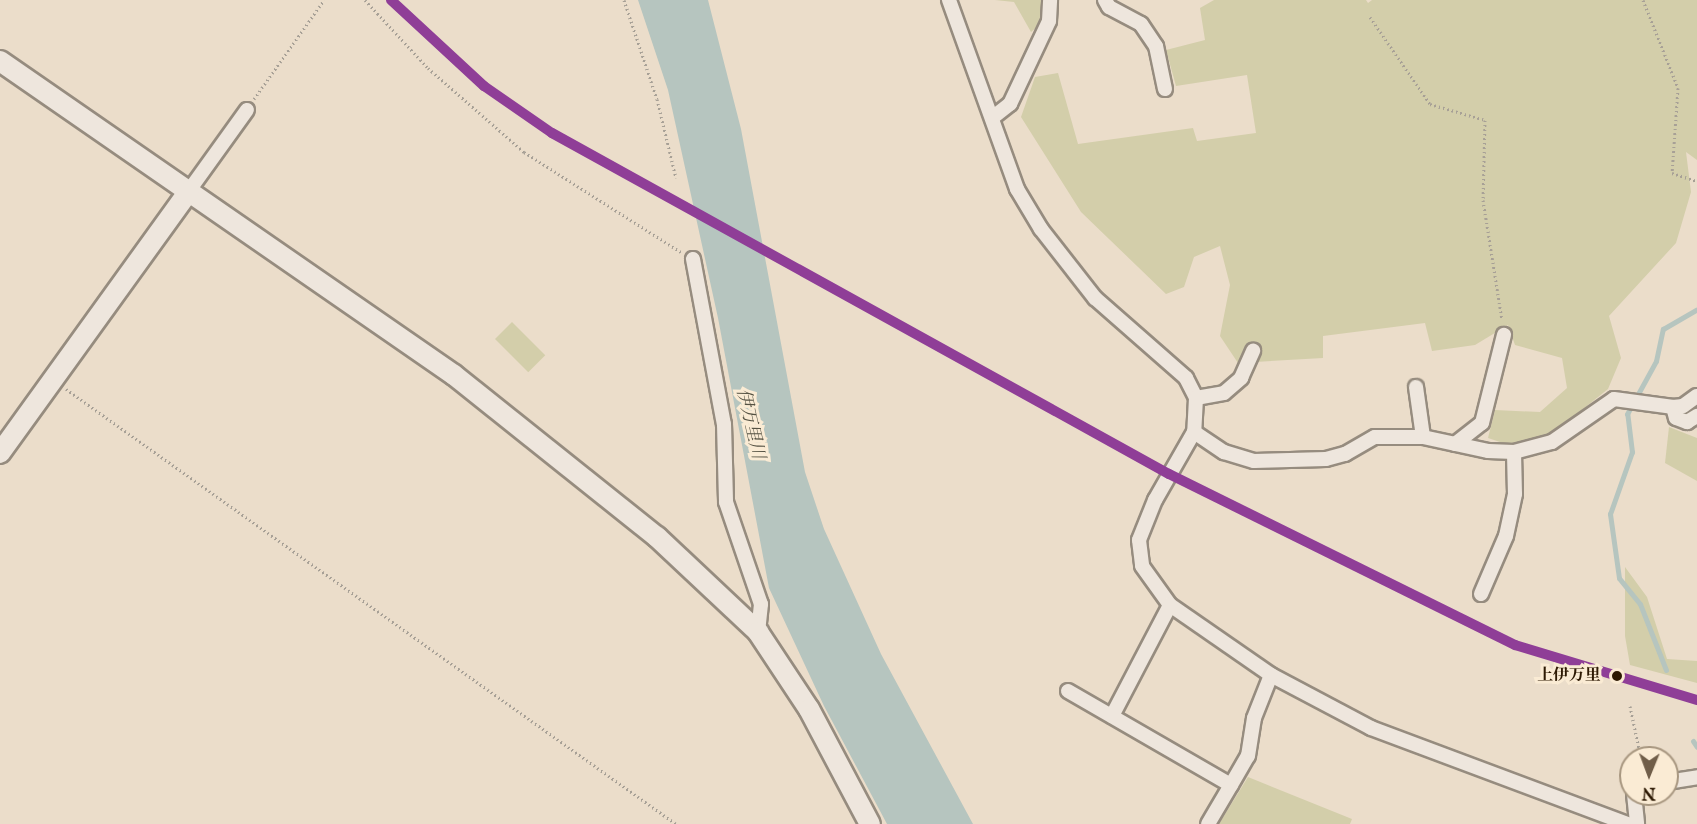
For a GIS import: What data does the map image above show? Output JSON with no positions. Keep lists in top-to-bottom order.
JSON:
{
  "water": ["伊万里川"],
  "places": ["上伊万里"],
  "north": "bottom"
}
